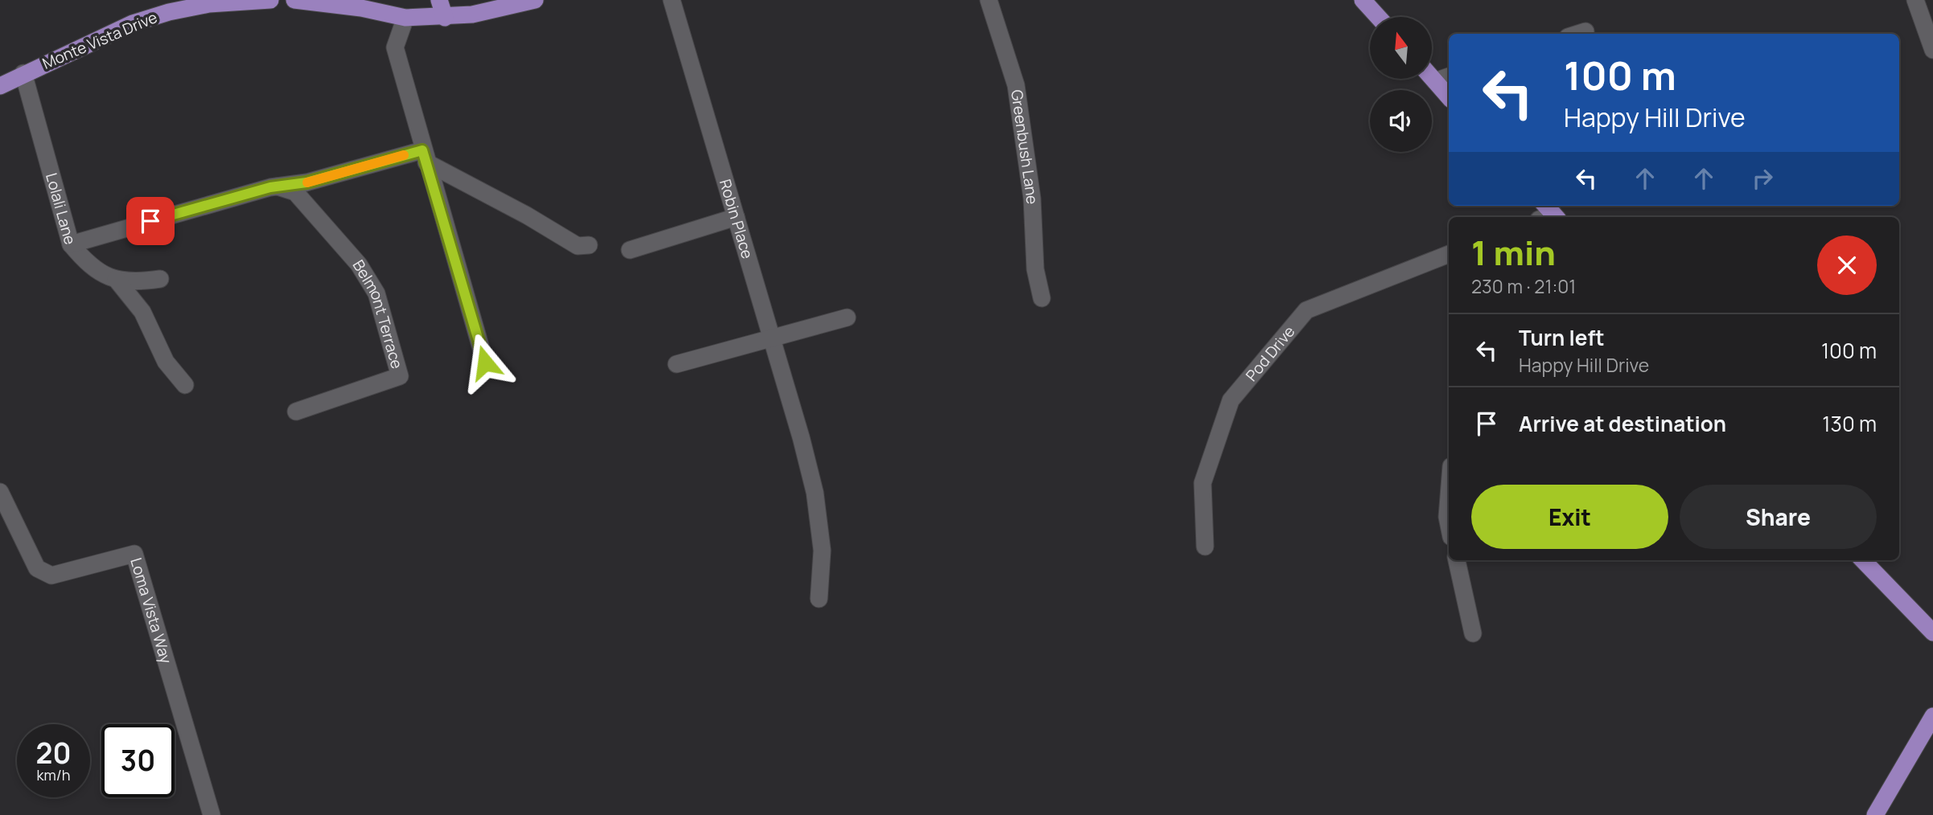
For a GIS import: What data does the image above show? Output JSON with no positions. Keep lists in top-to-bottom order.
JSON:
{
  "streets": {
    "main road": ["Monte Vista Drive"],
    "street": [
      "Greenbush Lane",
      "Lolali Lane",
      "Robin Place",
      "Belmont Terrace",
      "Pod Drive",
      "Loma Vista Way"
    ]
  },
  "crossings": [
    ["Monte Vista Drive", "Lolali Lane"]
  ],
  "north": "top",
  "page": {
    "turn": ["100 m", "Happy Hill Drive"],
    "heading": ["1 min", "230 m · 21:01"],
    "list": [
      {
        "name": "Turn left",
        "note": "Happy Hill Drive",
        "value": "100 m"
      },
      {
        "name": "Arrive at destination",
        "value": "130 m"
      }
    ],
    "buttons": ["Exit", "Share"],
    "speed": "20 km/h",
    "limit": "30"
  }
}
